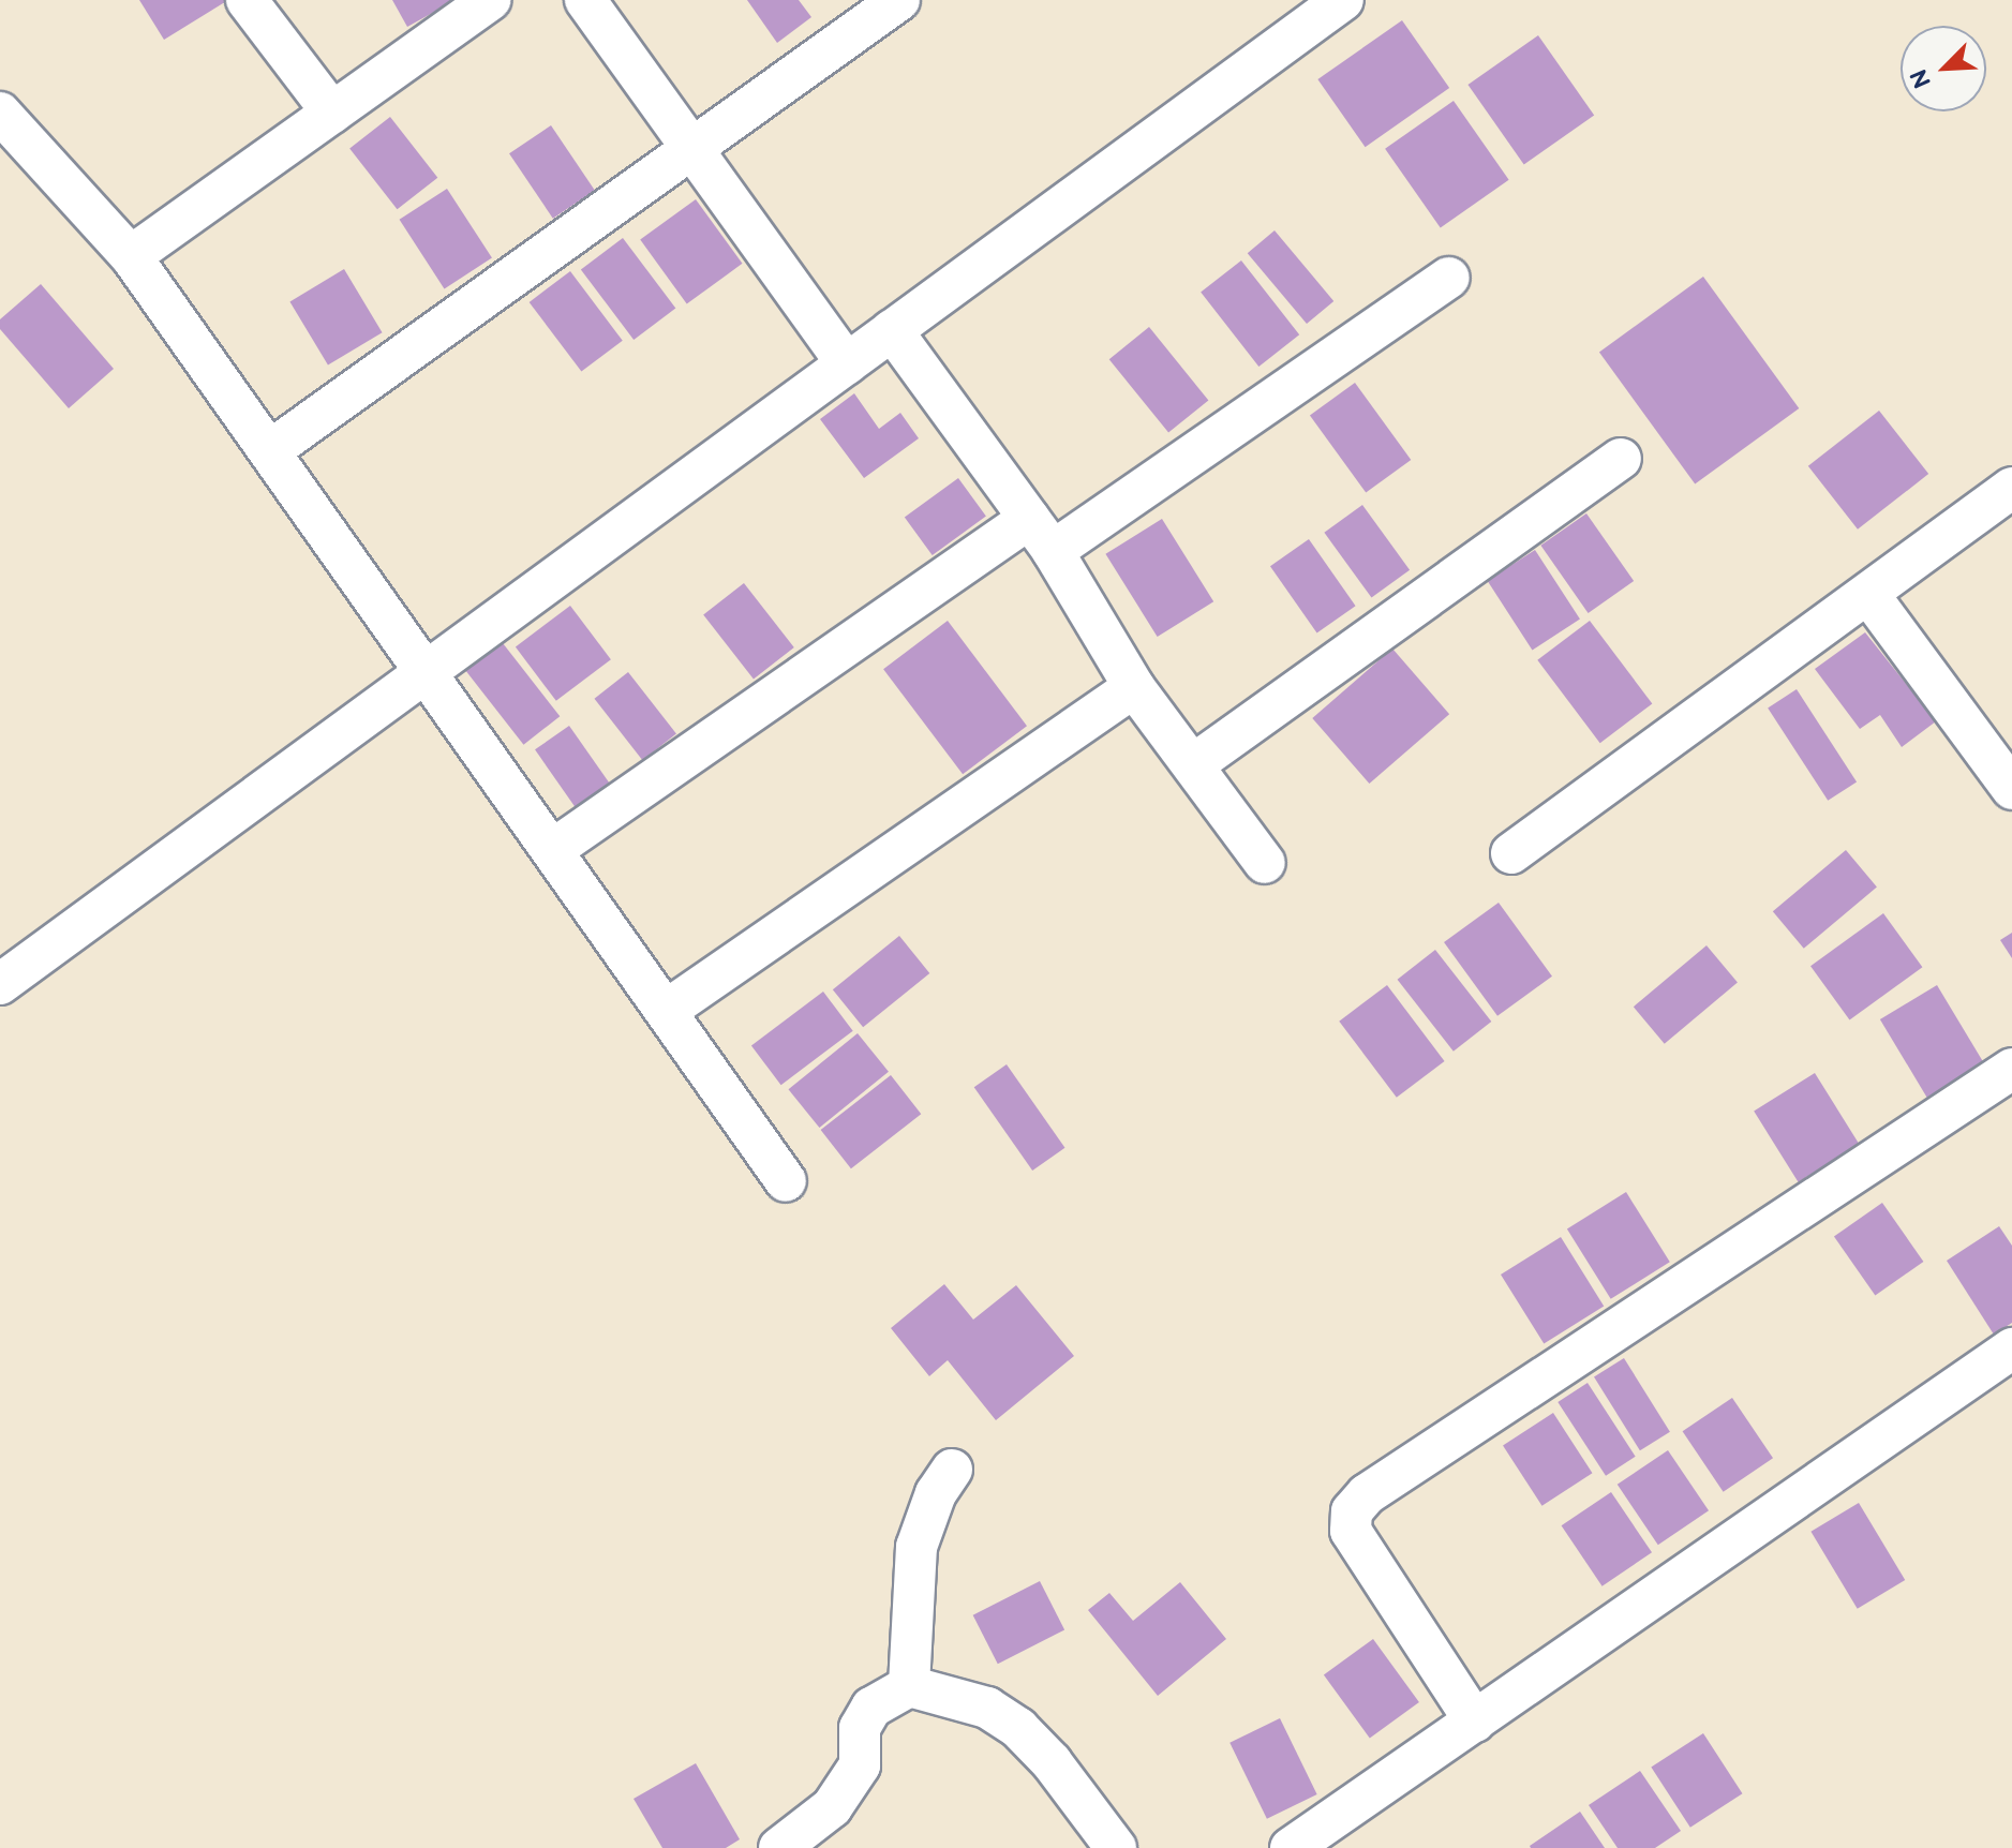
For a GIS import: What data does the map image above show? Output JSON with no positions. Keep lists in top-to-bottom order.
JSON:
{
  "north": "bottom left"
}
